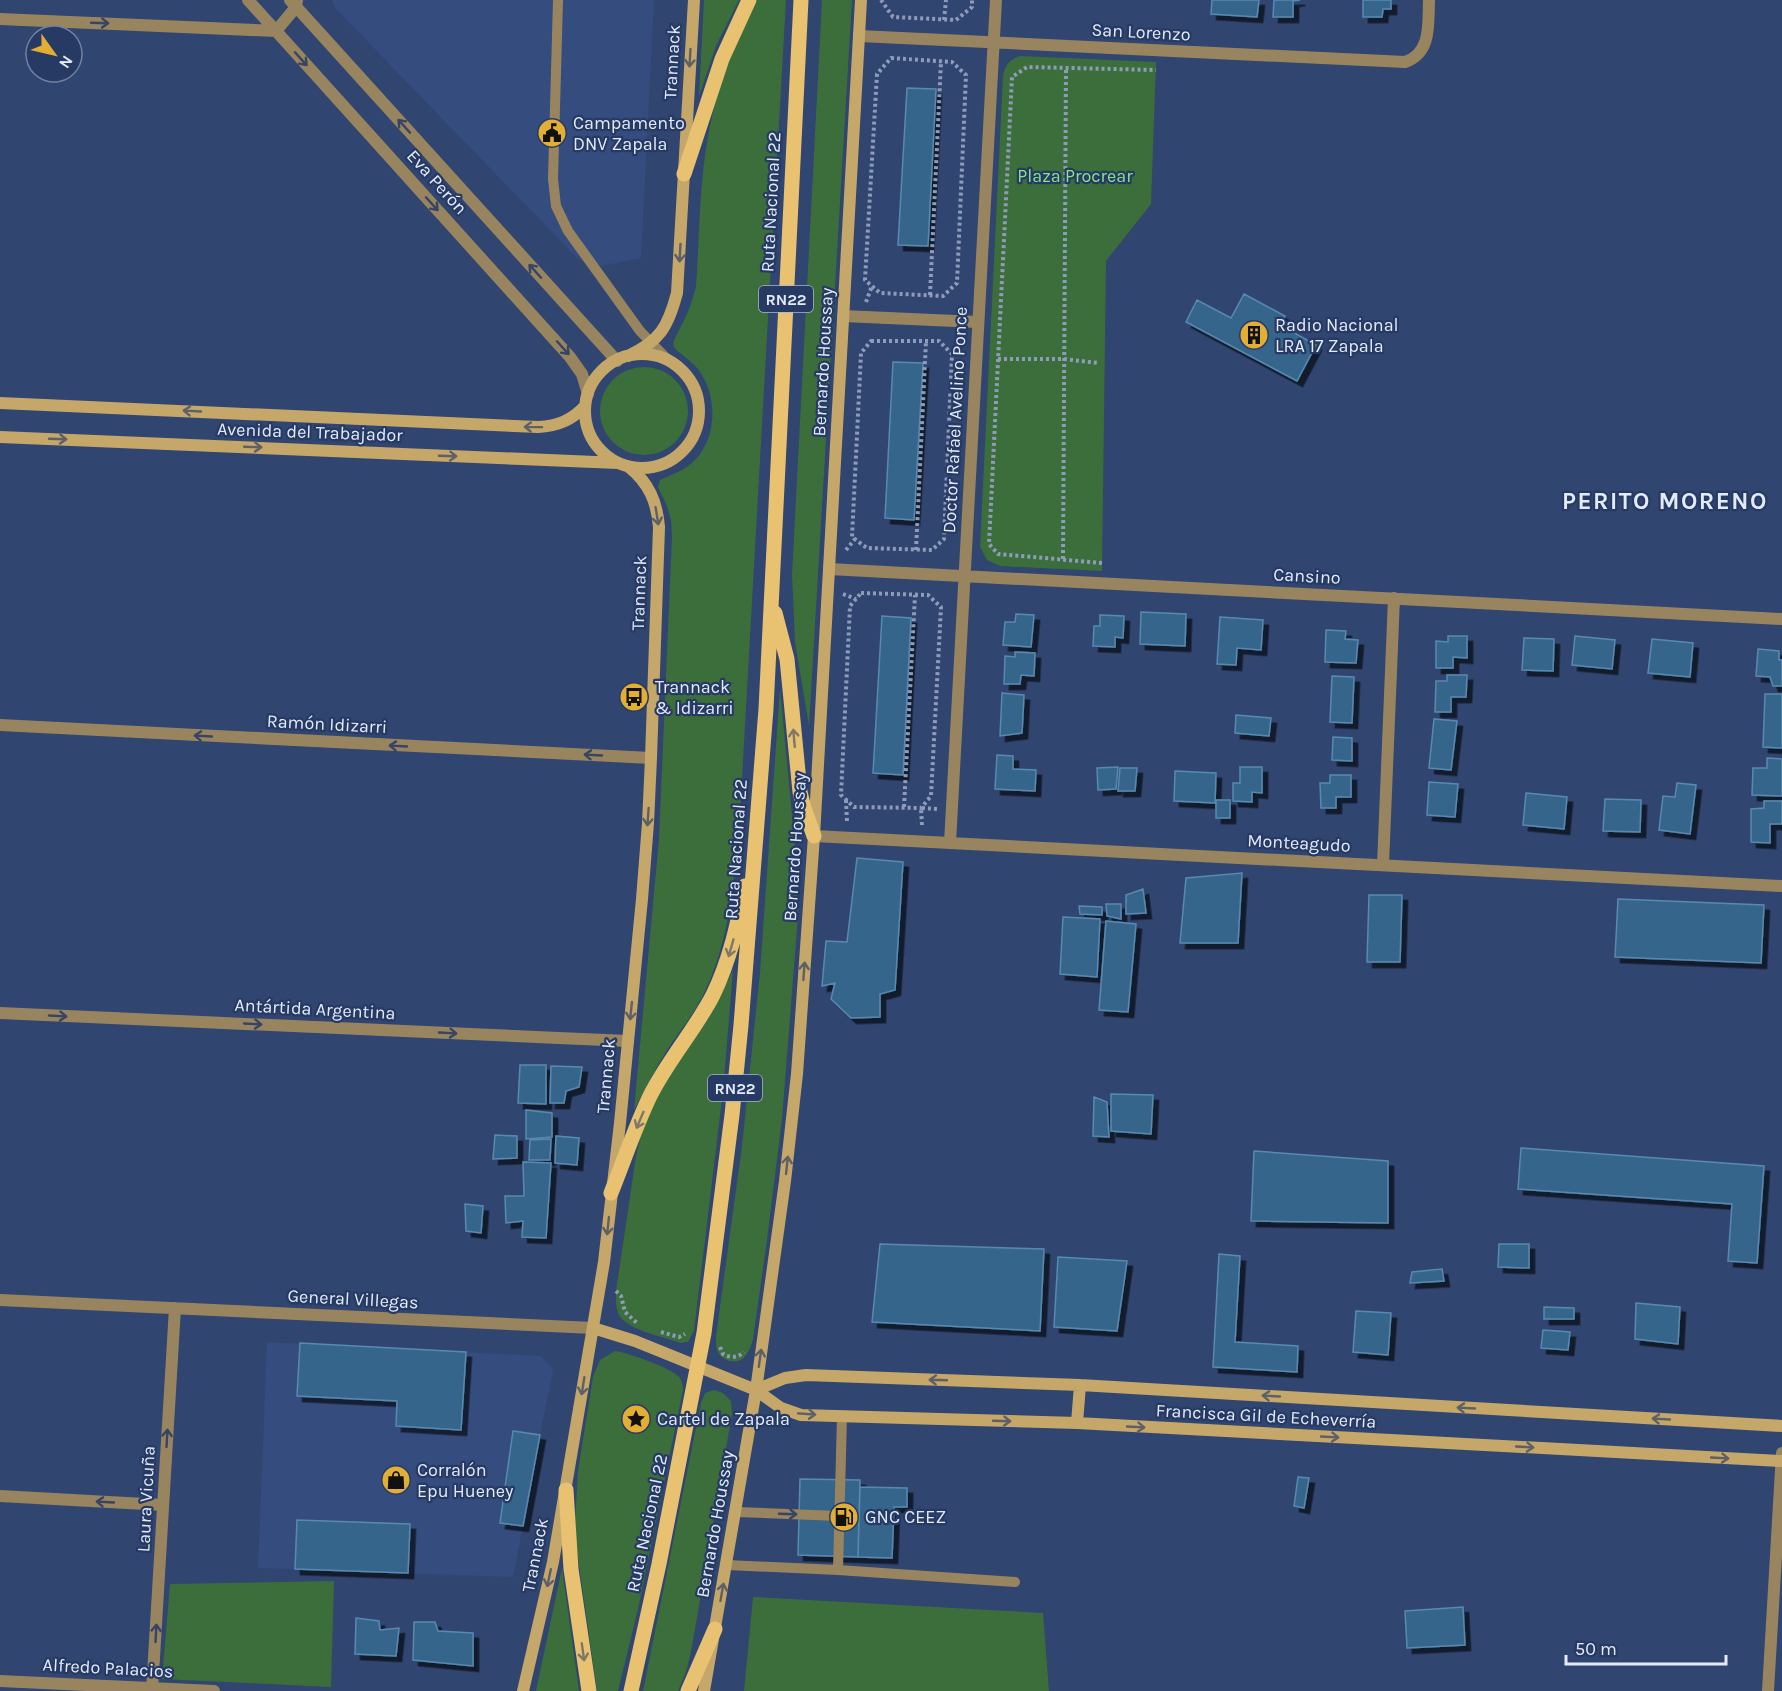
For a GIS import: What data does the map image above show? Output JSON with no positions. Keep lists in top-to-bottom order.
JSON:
{
  "streets": {
    "main road": ["Ruta Nacional 22", "RN22"],
    "street": [
      "San Lorenzo",
      "Trannack",
      "Eva Perón",
      "Bernardo Houssay",
      "Doctor Rafael Avelino Ponce",
      "Avenida del Trabajador",
      "Cansino",
      "Ramón Idizarri",
      "Monteagudo",
      "Antártida Argentina",
      "General Villegas",
      "Francisca Gil de Echeverría",
      "Laura Vicuña",
      "Alfredo Palacios"
    ]
  },
  "crossings": [
    ["San Lorenzo", "Bernardo Houssay"],
    ["San Lorenzo", "Doctor Rafael Avelino Ponce"],
    ["Trannack", "Eva Perón"],
    ["Trannack", "Avenida del Trabajador"],
    ["Trannack", "Ramón Idizarri"],
    ["Trannack", "Antártida Argentina"],
    ["Trannack", "General Villegas"],
    ["Eva Perón", "Avenida del Trabajador"],
    ["Ruta Nacional 22", "General Villegas"],
    ["Ruta Nacional 22", "Francisca Gil de Echeverría"],
    ["Bernardo Houssay", "Cansino"],
    ["Bernardo Houssay", "Monteagudo"],
    ["Bernardo Houssay", "Francisca Gil de Echeverría"],
    ["Doctor Rafael Avelino Ponce", "Cansino"],
    ["Doctor Rafael Avelino Ponce", "Monteagudo"],
    ["General Villegas", "Francisca Gil de Echeverría"],
    ["General Villegas", "Laura Vicuña"],
    ["Laura Vicuña", "Alfredo Palacios"]
  ],
  "one_way": [
    "Trannack",
    "Bernardo Houssay",
    "Ramón Idizarri",
    "Antártida Argentina",
    "Laura Vicuña"
  ],
  "districts": ["PERITO MORENO"],
  "parks": ["Plaza Procrear"],
  "places": {
    "public building": ["Campamento DNV Zapala"],
    "building": ["Radio Nacional LRA 17 Zapala"],
    "bus stop": ["Trannack & Idizarri"],
    "place": ["Cartel de Zapala"],
    "shop": ["Corralón Epu Hueney"],
    "fuel station": ["GNC CEEZ"]
  },
  "scale_bar": "50 m",
  "north": "bottom right"
}
